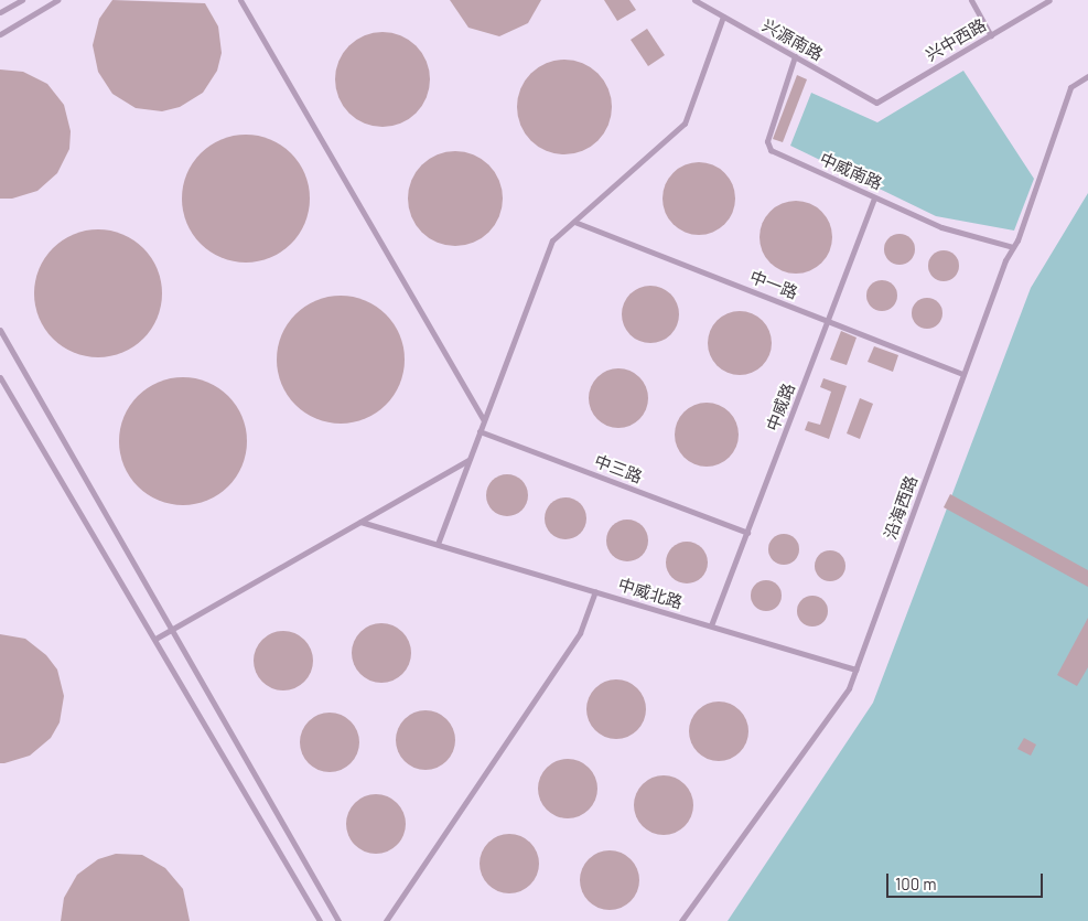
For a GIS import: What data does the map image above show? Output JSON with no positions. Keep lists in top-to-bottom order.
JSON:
{
  "streets": {
    "lane": [
      "兴源南路",
      "兴中西路",
      "中威南路",
      "中一路",
      "中威路",
      "中三路",
      "沿海西路",
      "中威北路"
    ]
  },
  "crossings": [
    ["兴源南路", "兴中西路"],
    ["兴源南路", "中威南路"],
    ["中威南路", "中威路"],
    ["中威南路", "沿海西路"],
    ["中一路", "中威路"],
    ["中一路", "沿海西路"],
    ["中威路", "中三路"],
    ["中威路", "中威北路"],
    ["沿海西路", "中威北路"]
  ],
  "scale_bar": "100 m"
}
